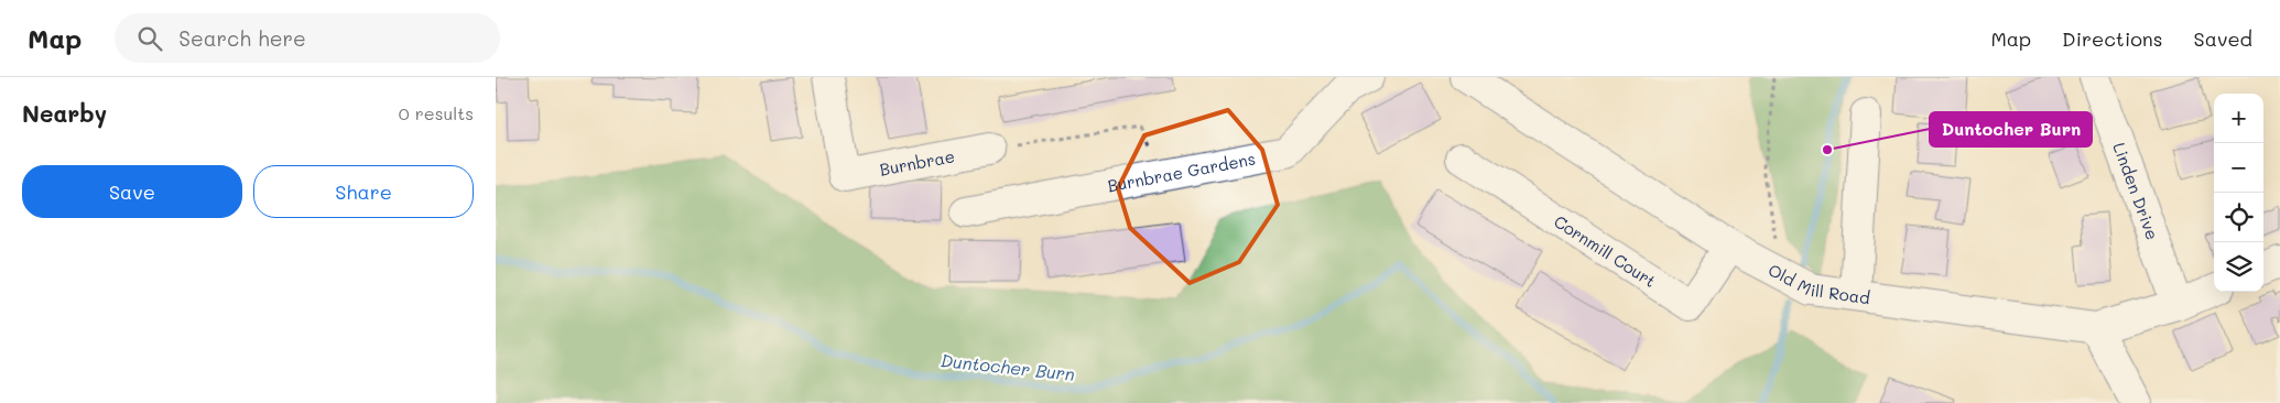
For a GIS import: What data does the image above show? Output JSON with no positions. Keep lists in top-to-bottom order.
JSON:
{
  "streets": {
    "street": [
      "Burnbrae",
      "Burnbrae Gardens",
      "Linden Drive",
      "Cornmill Court",
      "Old Mill Road"
    ]
  },
  "crossings": [
    ["Linden Drive", "Old Mill Road"],
    ["Cornmill Court", "Old Mill Road"]
  ],
  "water": ["Duntocher Burn"],
  "places": ["Duntocher Burn"],
  "page": {
    "header": "Map",
    "search": "Search here",
    "nav": ["Map", "Directions", "Saved"],
    "heading": ["Nearby", "0 results"],
    "map_buttons": ["+", "−"],
    "buttons": ["Save", "Share"]
  }
}
